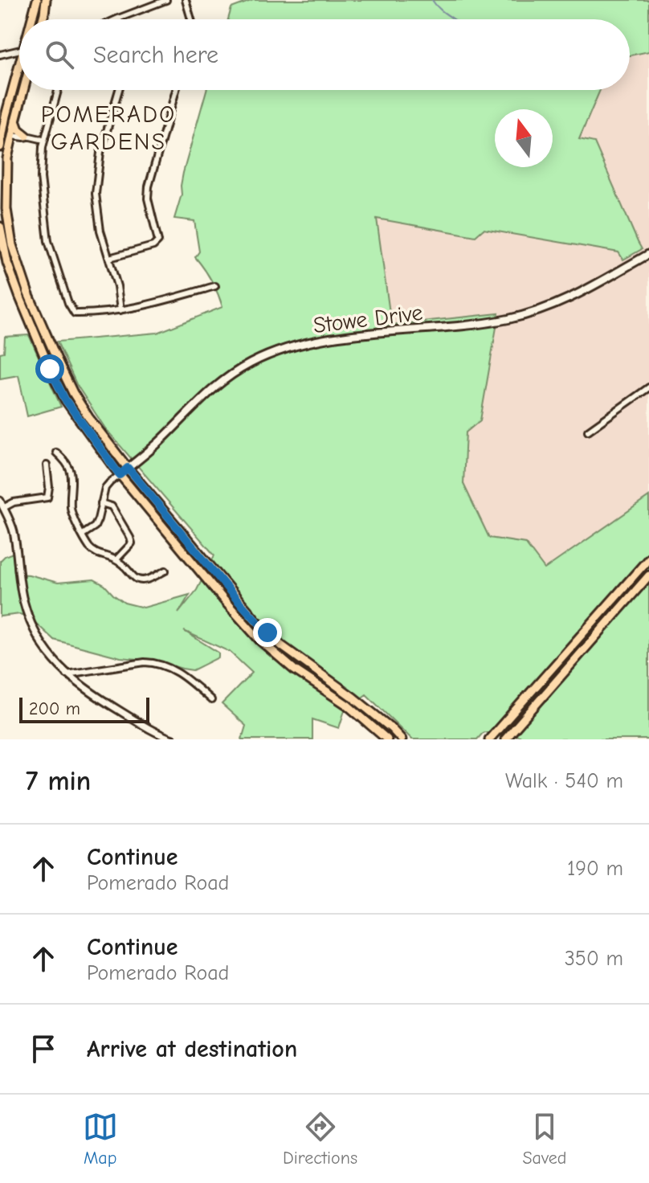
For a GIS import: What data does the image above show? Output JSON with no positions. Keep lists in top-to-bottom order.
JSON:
{
  "streets": {
    "main road": ["Stowe Drive"]
  },
  "districts": ["POMERADO GARDENS"],
  "scale_bar": "200 m",
  "north": "top",
  "page": {
    "search": "Search here",
    "scale": "200 m",
    "heading": ["7 min", "Walk · 540 m"],
    "list": [
      ["Continue", "Pomerado Road", "190 m"],
      ["Continue", "Pomerado Road", "350 m"],
      "Arrive at destination"
    ],
    "nav": ["Map", "Directions", "Saved"]
  }
}
